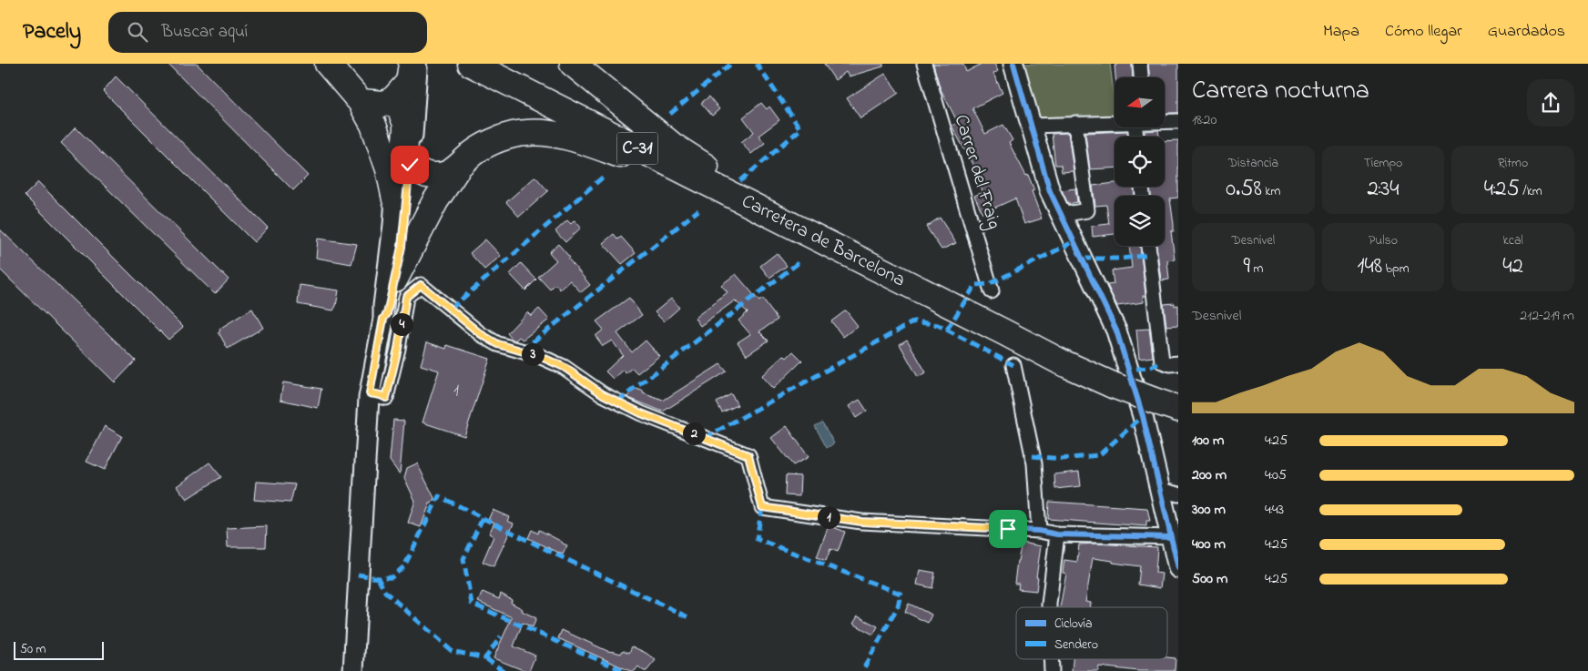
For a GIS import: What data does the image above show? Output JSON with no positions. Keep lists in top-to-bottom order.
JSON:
{
  "streets": {
    "highway": ["C-31", "Carretera de Barcelona"],
    "street": ["Carrer del Fraig"]
  },
  "house_numbers": ["1"],
  "legend": ["Ciclovía", "Sendero"],
  "scale_bar": "50 m",
  "north": "left",
  "page": {
    "header": "Pacely",
    "search": "Buscar aquí",
    "nav": ["Mapa", "Cómo llegar", "Guardados"],
    "heading": ["Carrera nocturna", "18:20"],
    "stats": [
      ["Distancia", "0.58 km"],
      ["Tiempo", "2:34"],
      ["Ritmo", "4:25 /km"],
      ["Desnivel", "9 m"],
      ["Pulso", "148 bpm"],
      ["kcal", "42"]
    ],
    "chart": ["Desnivel", "212–219 m"],
    "pins": [
      "4",
      "3",
      "2",
      "1"
    ],
    "list": [
      {
        "name": "100 m",
        "note": "4:25"
      },
      {
        "name": "200 m",
        "note": "4:05"
      },
      {
        "name": "300 m",
        "note": "4:43"
      },
      {
        "name": "400 m",
        "note": "4:25"
      },
      {
        "name": "500 m",
        "note": "4:25"
      }
    ],
    "scale": "50 m"
  }
}
